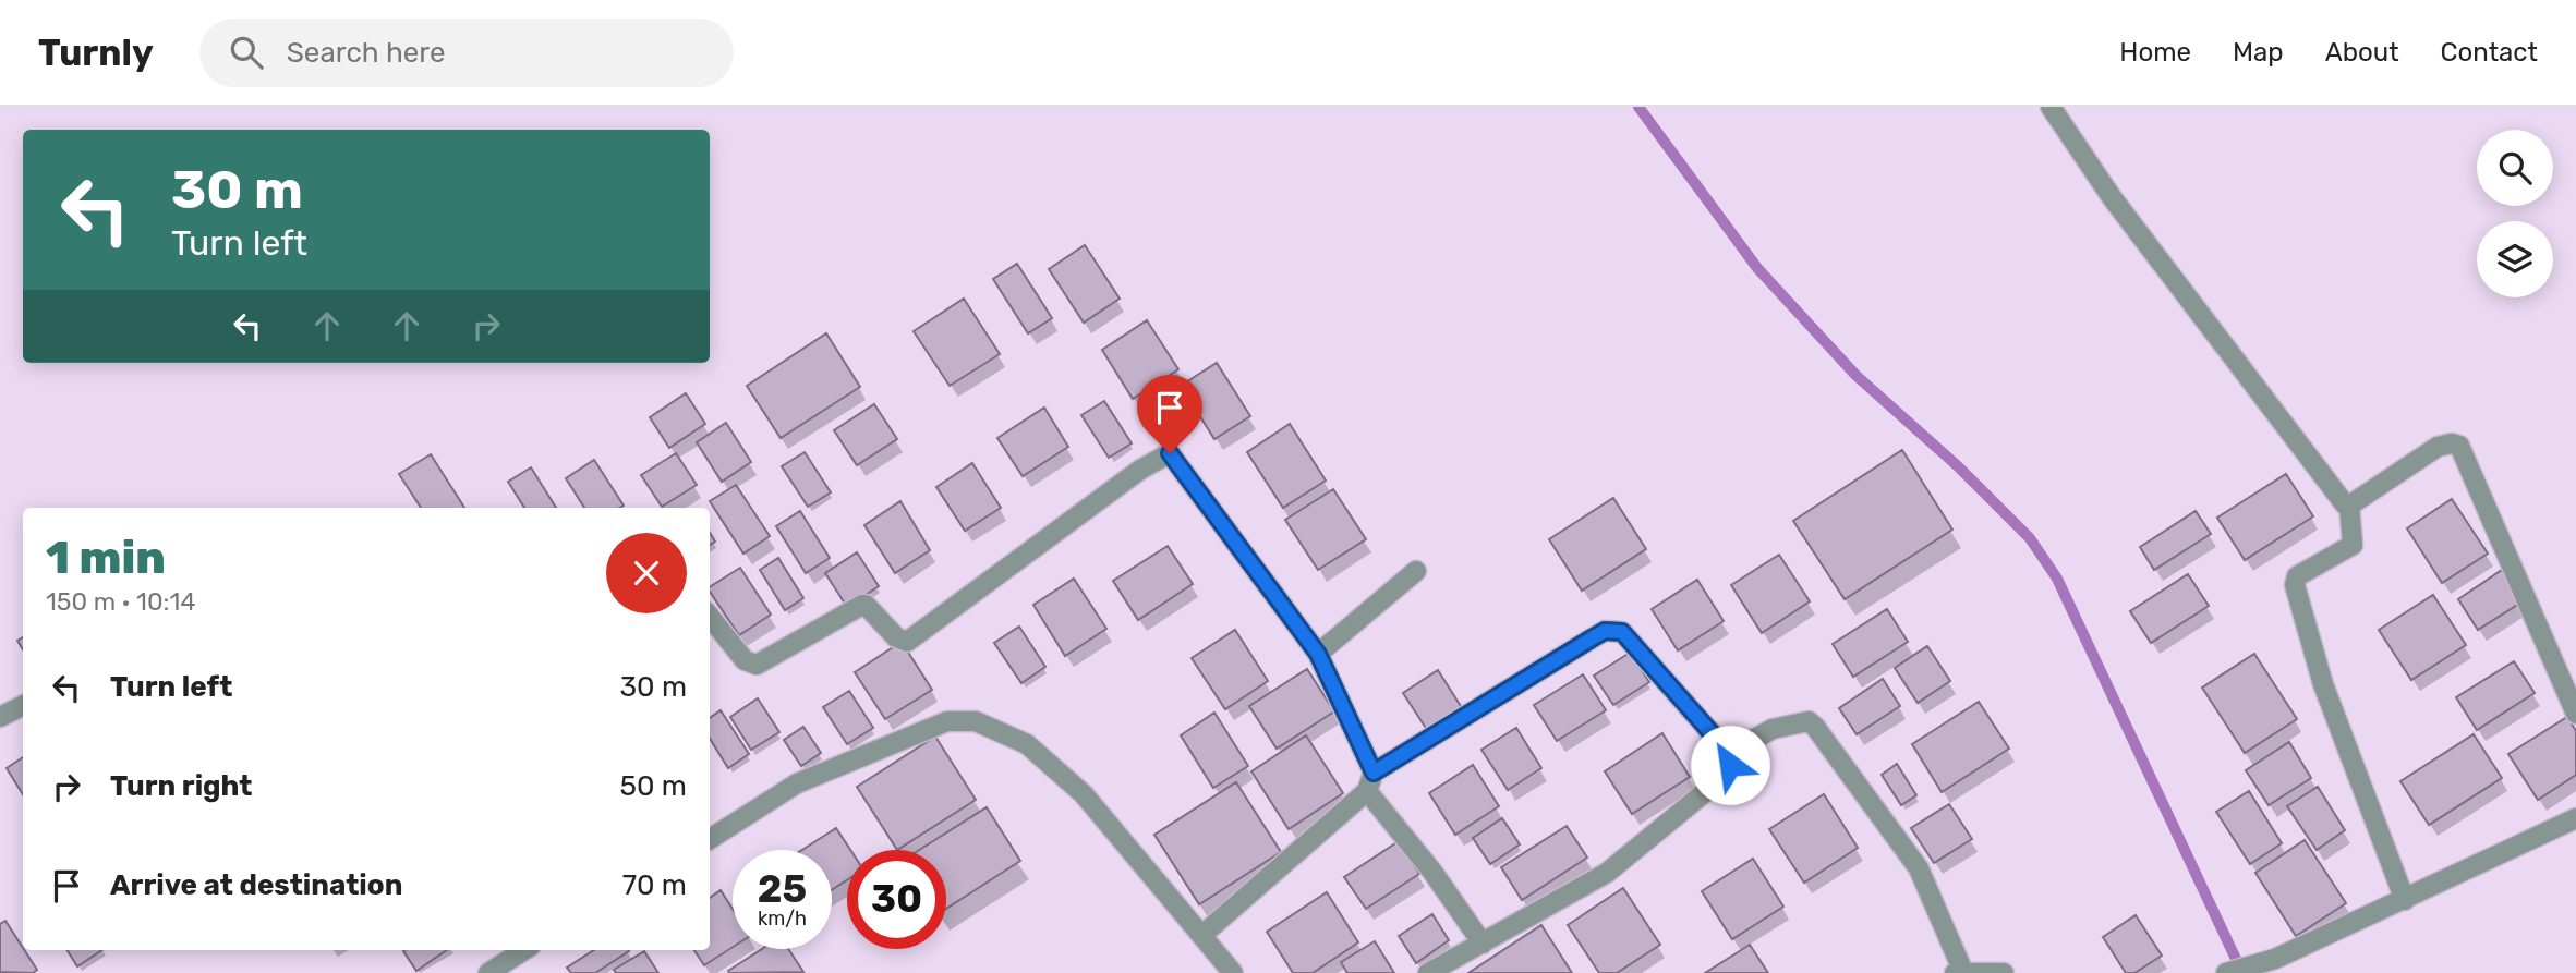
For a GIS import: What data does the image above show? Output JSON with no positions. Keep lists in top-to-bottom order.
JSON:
{
  "page": {
    "header": "Turnly",
    "search": "Search here",
    "nav": [
      "Home",
      "Map",
      "About",
      "Contact"
    ],
    "turn": ["30 m", "Turn left"],
    "heading": ["1 min", "150 m · 10:14"],
    "list": [
      {
        "name": "Turn left",
        "value": "30 m"
      },
      {
        "name": "Turn right",
        "value": "50 m"
      },
      {
        "name": "Arrive at destination",
        "value": "70 m"
      }
    ],
    "speed": "25 km/h",
    "limit": "30"
  }
}
